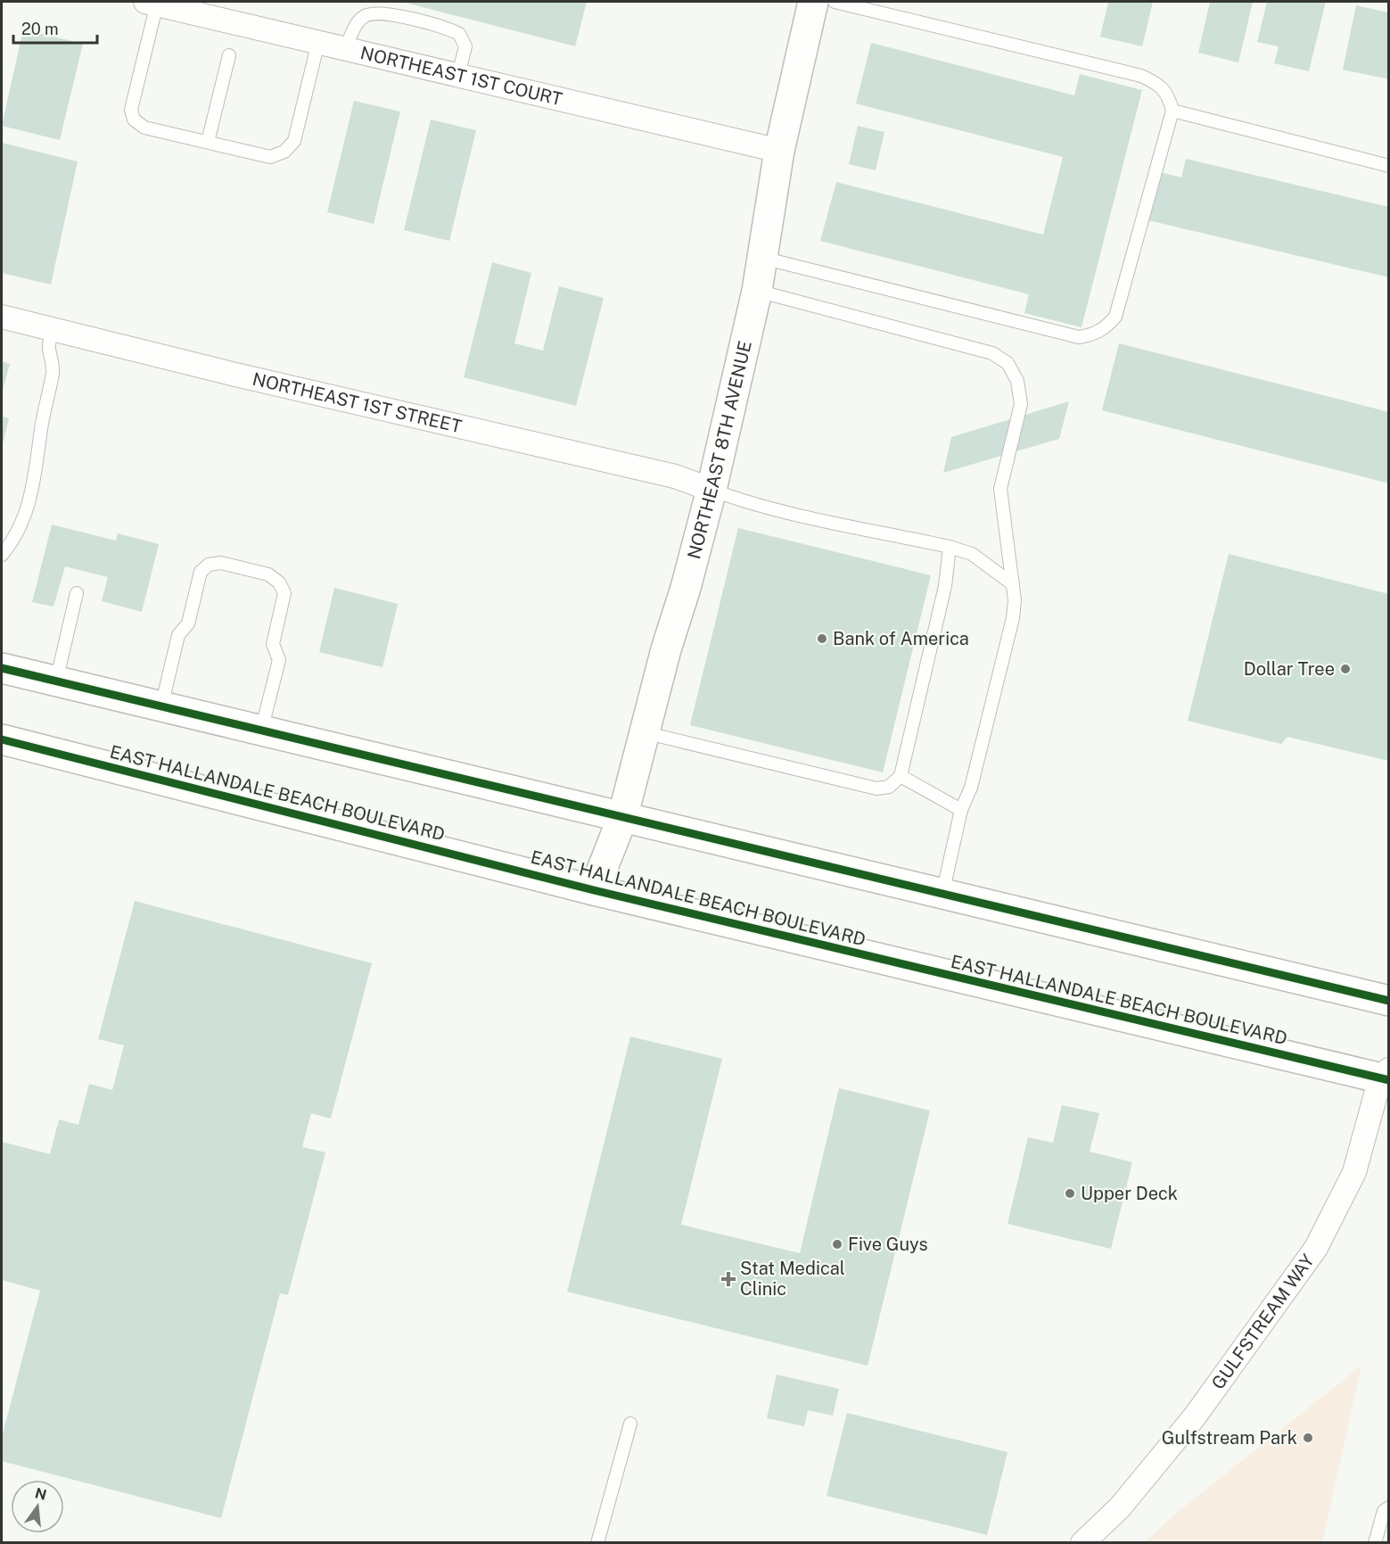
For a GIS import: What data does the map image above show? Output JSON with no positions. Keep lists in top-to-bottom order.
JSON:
{
  "streets": {
    "main road": ["NORTHEAST 8TH AVENUE", "EAST HALLANDALE BEACH BOULEVARD"],
    "street": ["NORTHEAST 1ST COURT", "NORTHEAST 1ST STREET", "GULFSTREAM WAY"]
  },
  "crossings": [
    ["NORTHEAST 1ST COURT", "NORTHEAST 8TH AVENUE"],
    ["NORTHEAST 1ST STREET", "NORTHEAST 8TH AVENUE"],
    ["NORTHEAST 8TH AVENUE", "EAST HALLANDALE BEACH BOULEVARD"],
    ["EAST HALLANDALE BEACH BOULEVARD", "GULFSTREAM WAY"]
  ],
  "places": {
    "other": [
      "Bank of America",
      "Dollar Tree",
      "Upper Deck",
      "Five Guys",
      "Gulfstream Park"
    ],
    "health": ["Stat Medical Clinic"]
  },
  "scale_bar": "20 m",
  "north": "top"
}
